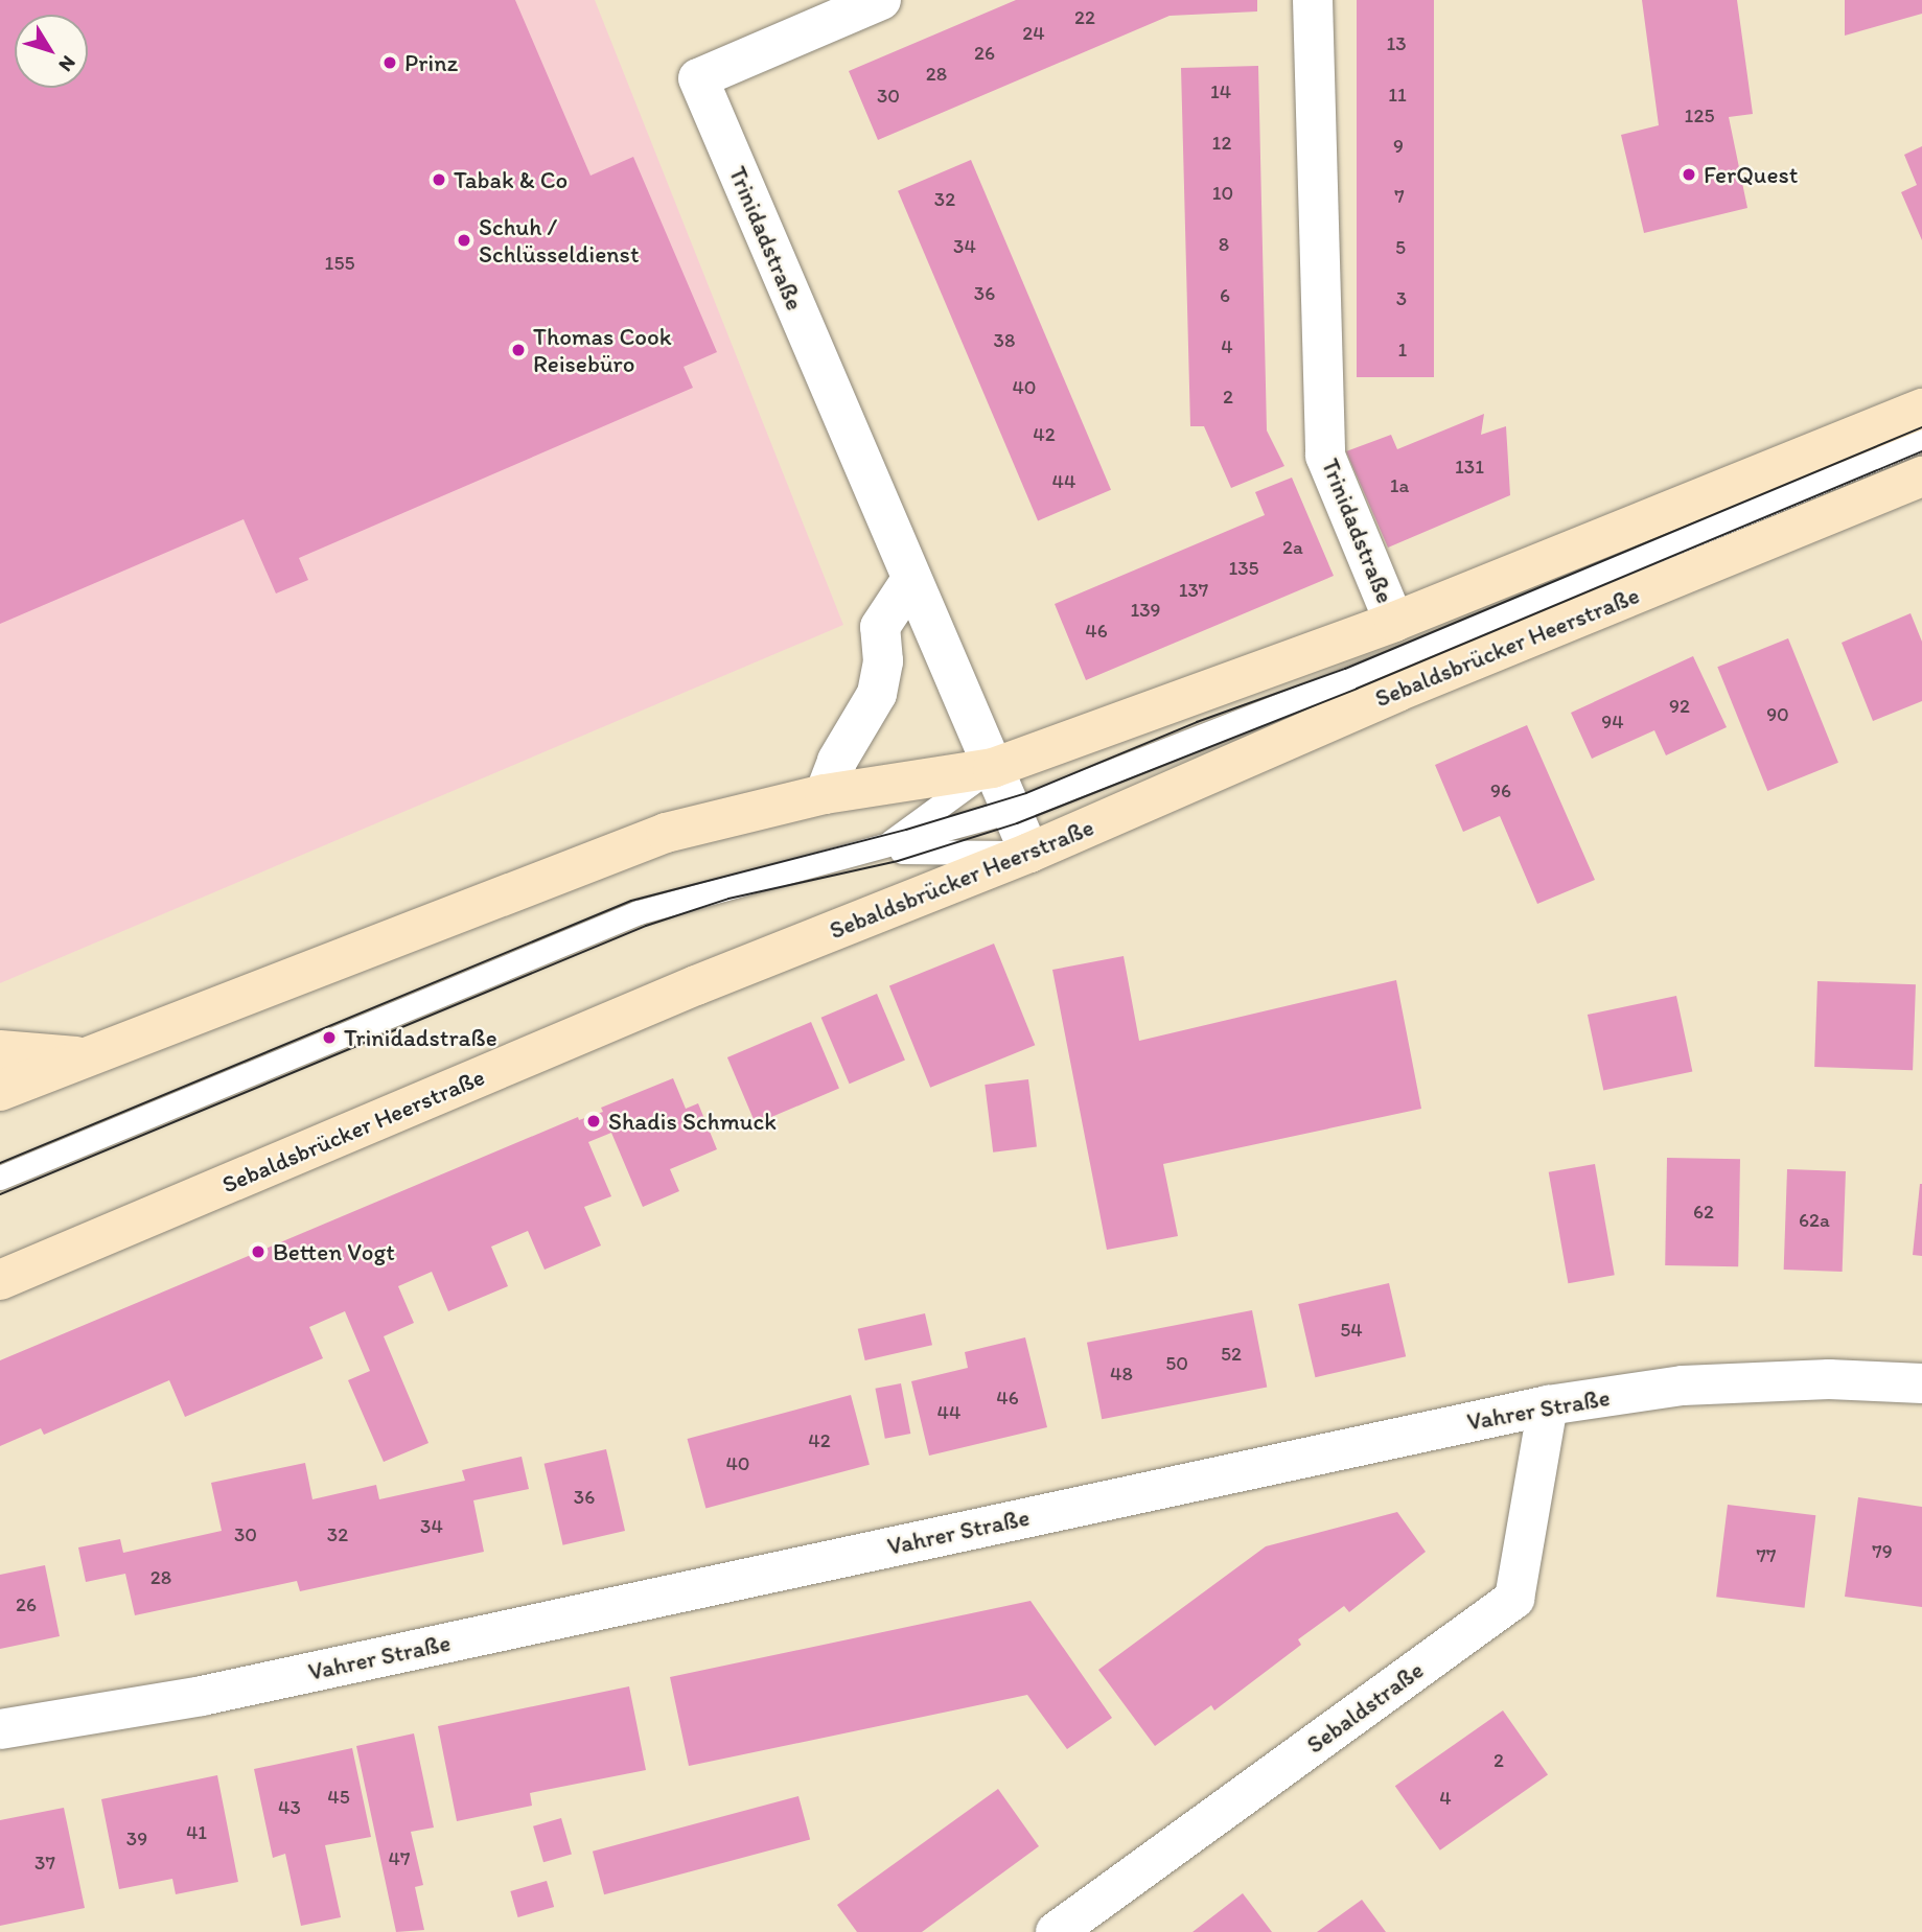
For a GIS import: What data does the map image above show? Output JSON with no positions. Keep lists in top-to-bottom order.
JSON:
{
  "streets": {
    "main road": ["Sebaldsbrücker Heerstraße"],
    "street": ["Trinidadstraße", "Vahrer Straße", "Sebaldstraße"]
  },
  "crossings": [
    ["Trinidadstraße", "Sebaldsbrücker Heerstraße"],
    ["Vahrer Straße", "Sebaldstraße"]
  ],
  "places": [
    "Prinz",
    "FerQuest",
    "Tabak & Co",
    "Schuh / Schlüsseldienst",
    "Thomas Cook Reisebüro",
    "Trinidadstraße",
    "Shadis Schmuck",
    "Betten Vogt"
  ],
  "house_numbers": [
    "22",
    "24",
    "13",
    "26",
    "28",
    "14",
    "11",
    "30",
    "125",
    "12",
    "9",
    "10",
    "7",
    "32",
    "8",
    "34",
    "5",
    "155",
    "36",
    "6",
    "3",
    "38",
    "4",
    "1",
    "40",
    "2",
    "42",
    "131",
    "44",
    "1a",
    "2a",
    "135",
    "137",
    "139",
    "46",
    "92",
    "90",
    "94",
    "96",
    "62",
    "62a",
    "54",
    "52",
    "50",
    "48",
    "46",
    "44",
    "42",
    "40",
    "36",
    "34",
    "30",
    "32",
    "79",
    "77",
    "28",
    "26",
    "2",
    "45",
    "4",
    "43",
    "41",
    "39",
    "47",
    "37"
  ],
  "north": "bottom right"
}
